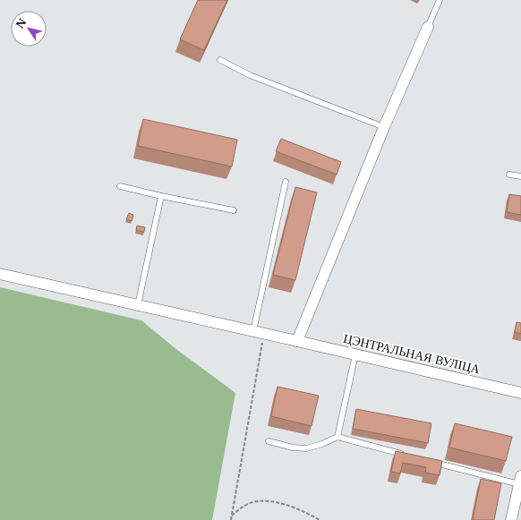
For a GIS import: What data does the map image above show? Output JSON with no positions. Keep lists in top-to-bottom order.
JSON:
{
  "streets": {
    "street": ["ЦЭНТРАЛЬНАЯ ВУЛІЦА"]
  },
  "north": "top left"
}
